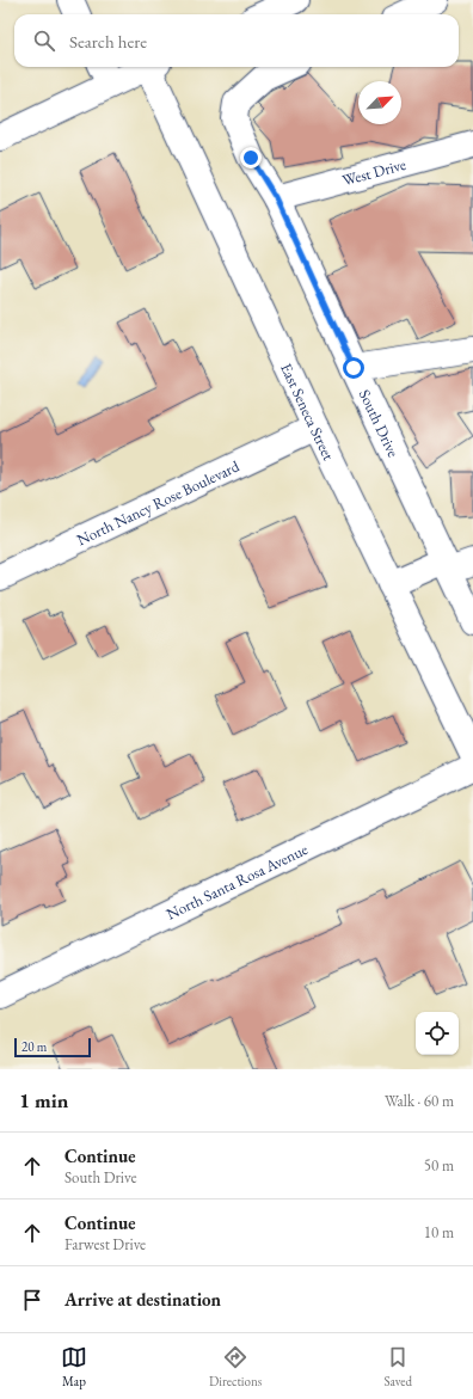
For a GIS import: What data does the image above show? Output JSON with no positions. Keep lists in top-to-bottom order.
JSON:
{
  "streets": {
    "street": [
      "West Drive",
      "East Seneca Street",
      "South Drive",
      "North Nancy Rose Boulevard",
      "North Santa Rosa Avenue"
    ]
  },
  "crossings": [
    ["West Drive", "South Drive"],
    ["East Seneca Street", "North Nancy Rose Boulevard"]
  ],
  "scale_bar": "20 m",
  "north": "top right",
  "page": {
    "search": "Search here",
    "scale": "20 m",
    "heading": ["1 min", "Walk · 60 m"],
    "list": [
      ["Continue", "South Drive", "50 m"],
      ["Continue", "Farwest Drive", "10 m"],
      "Arrive at destination"
    ],
    "nav": ["Map", "Directions", "Saved"]
  }
}
